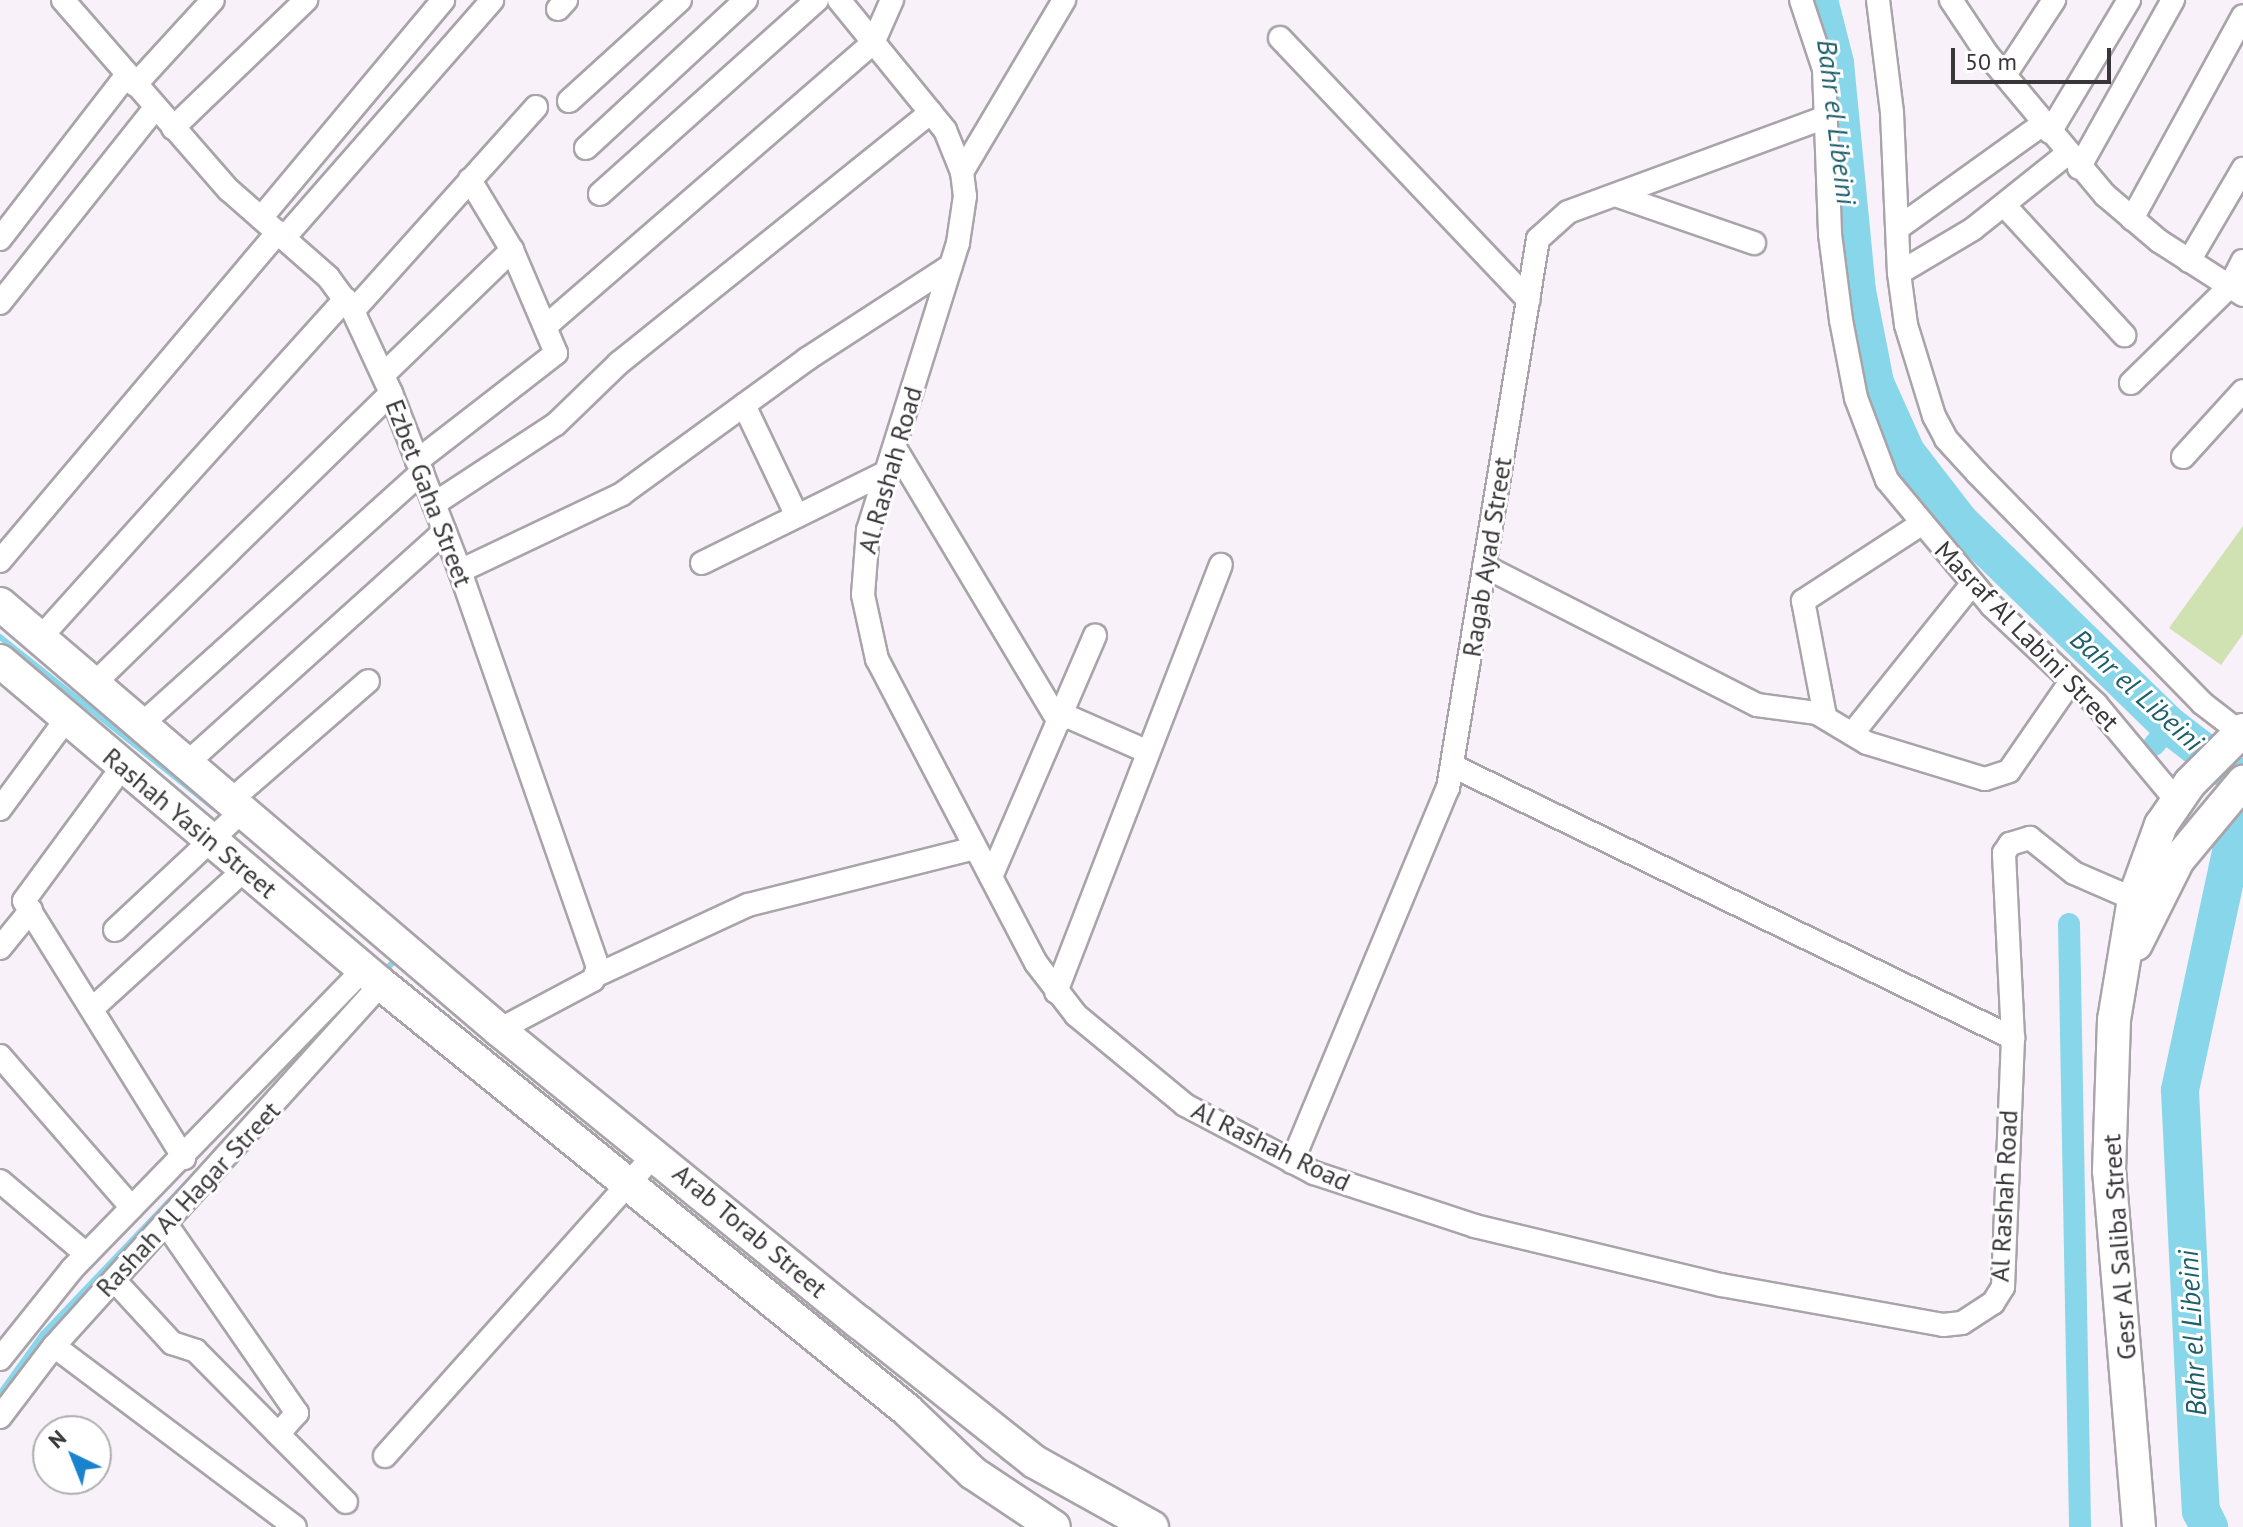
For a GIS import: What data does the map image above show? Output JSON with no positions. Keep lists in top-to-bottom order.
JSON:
{
  "streets": {
    "street": [
      "Al Rashah Road",
      "Ezbet Gaha Street",
      "Ragab Ayad Street",
      "Masraf Al Labini Street",
      "Rashah Yasin Street",
      "Rashah Al Hagar Street",
      "Arab Torab Street",
      "Gesr Al Saliba Street"
    ]
  },
  "crossings": [
    ["Al Rashah Road", "Ragab Ayad Street"],
    ["Al Rashah Road", "Gesr Al Saliba Street"],
    ["Ragab Ayad Street", "Masraf Al Labini Street"],
    ["Masraf Al Labini Street", "Gesr Al Saliba Street"],
    ["Rashah Yasin Street", "Rashah Al Hagar Street"],
    ["Rashah Yasin Street", "Arab Torab Street"],
    ["Rashah Al Hagar Street", "Arab Torab Street"]
  ],
  "water": ["Bahr el Libeini"],
  "scale_bar": "50 m",
  "north": "top left"
}
